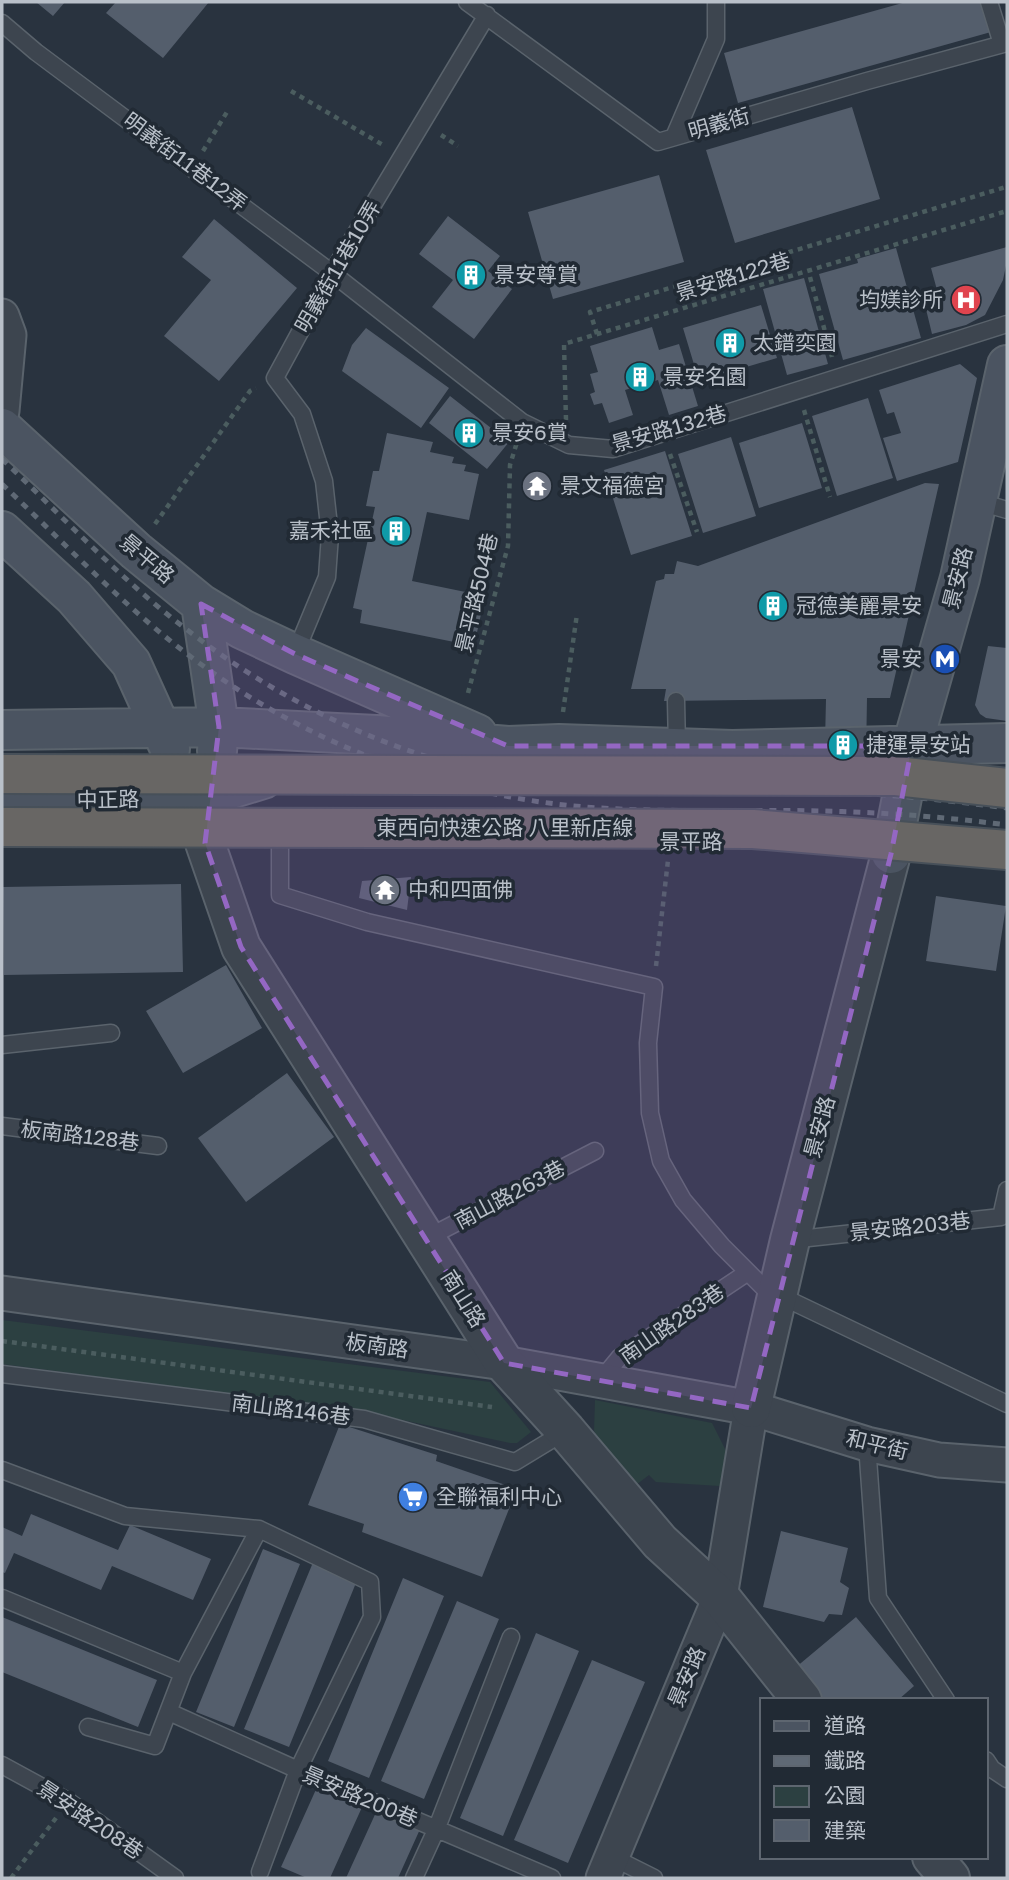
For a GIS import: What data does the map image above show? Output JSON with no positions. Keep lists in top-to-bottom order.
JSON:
{
  "streets": {
    "highway": ["東西向快速公路 八里新店線"],
    "main road": ["景平路", "景安路", "中正路"],
    "street": ["南山路", "板南路", "和平街"],
    "lane": [
      "明義街",
      "明義街11巷12弄",
      "明義街11巷10弄",
      "景安路132巷",
      "板南路128巷",
      "南山路263巷",
      "景安路203巷",
      "南山路283巷",
      "南山路146巷",
      "景安路200巷",
      "景安路208巷"
    ],
    "path": ["景安路122巷", "景平路504巷"]
  },
  "crossings": [
    ["明義街", "明義街11巷10弄"],
    ["明義街11巷12弄", "明義街11巷10弄"],
    ["明義街11巷12弄", "景安路132巷"],
    ["明義街11巷10弄", "景安路132巷"],
    ["景安路122巷", "景安路132巷"],
    ["景安路132巷", "景平路504巷"],
    ["景平路", "景安路"],
    ["景平路", "景平路504巷"],
    ["景平路", "中正路"],
    ["景平路", "南山路"],
    ["景安路", "景安路203巷"],
    ["景安路", "南山路"],
    ["景安路", "南山路283巷"],
    ["景安路", "板南路"],
    ["景安路", "和平街"],
    ["中正路", "南山路"],
    ["南山路263巷", "南山路"],
    ["南山路", "板南路"],
    ["南山路", "南山路146巷"],
    ["南山路283巷", "板南路"],
    ["板南路", "和平街"]
  ],
  "places": {
    "building": [
      "景安尊賞",
      "太鐠奕園",
      "景安名園",
      "景安6賞",
      "嘉禾社區",
      "冠德美麗景安",
      "捷運景安站"
    ],
    "hospital": ["均媄診所"],
    "temple": ["景文福德宮", "中和四面佛"],
    "metro station": ["景安"],
    "supermarket": ["全聯福利中心"]
  },
  "legend": [
    "道路",
    "鐵路",
    "公園",
    "建築"
  ]
}
